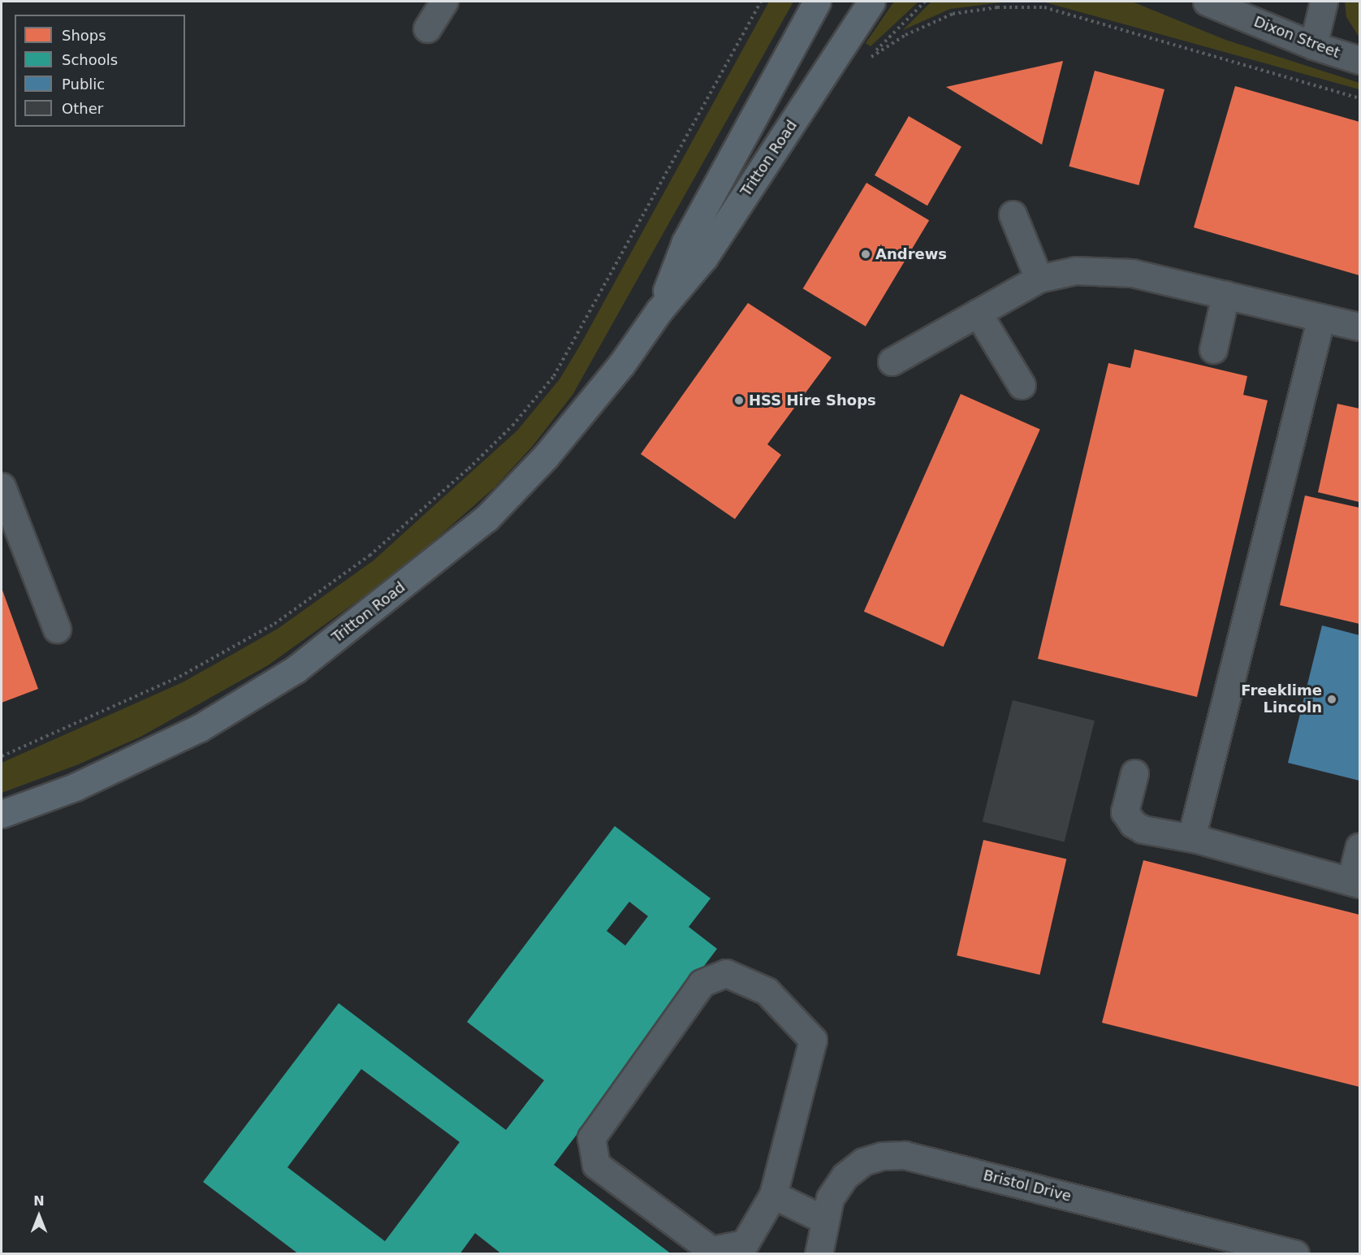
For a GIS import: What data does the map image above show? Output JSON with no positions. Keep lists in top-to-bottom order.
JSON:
{
  "streets": {
    "main road": ["Tritton Road"],
    "street": ["Dixon Street", "Bristol Drive"]
  },
  "places": ["Andrews", "HSS Hire Shops", "Freeklime Lincoln"],
  "legend": [
    "Shops",
    "Schools",
    "Public",
    "Other"
  ],
  "north": "top"
}
